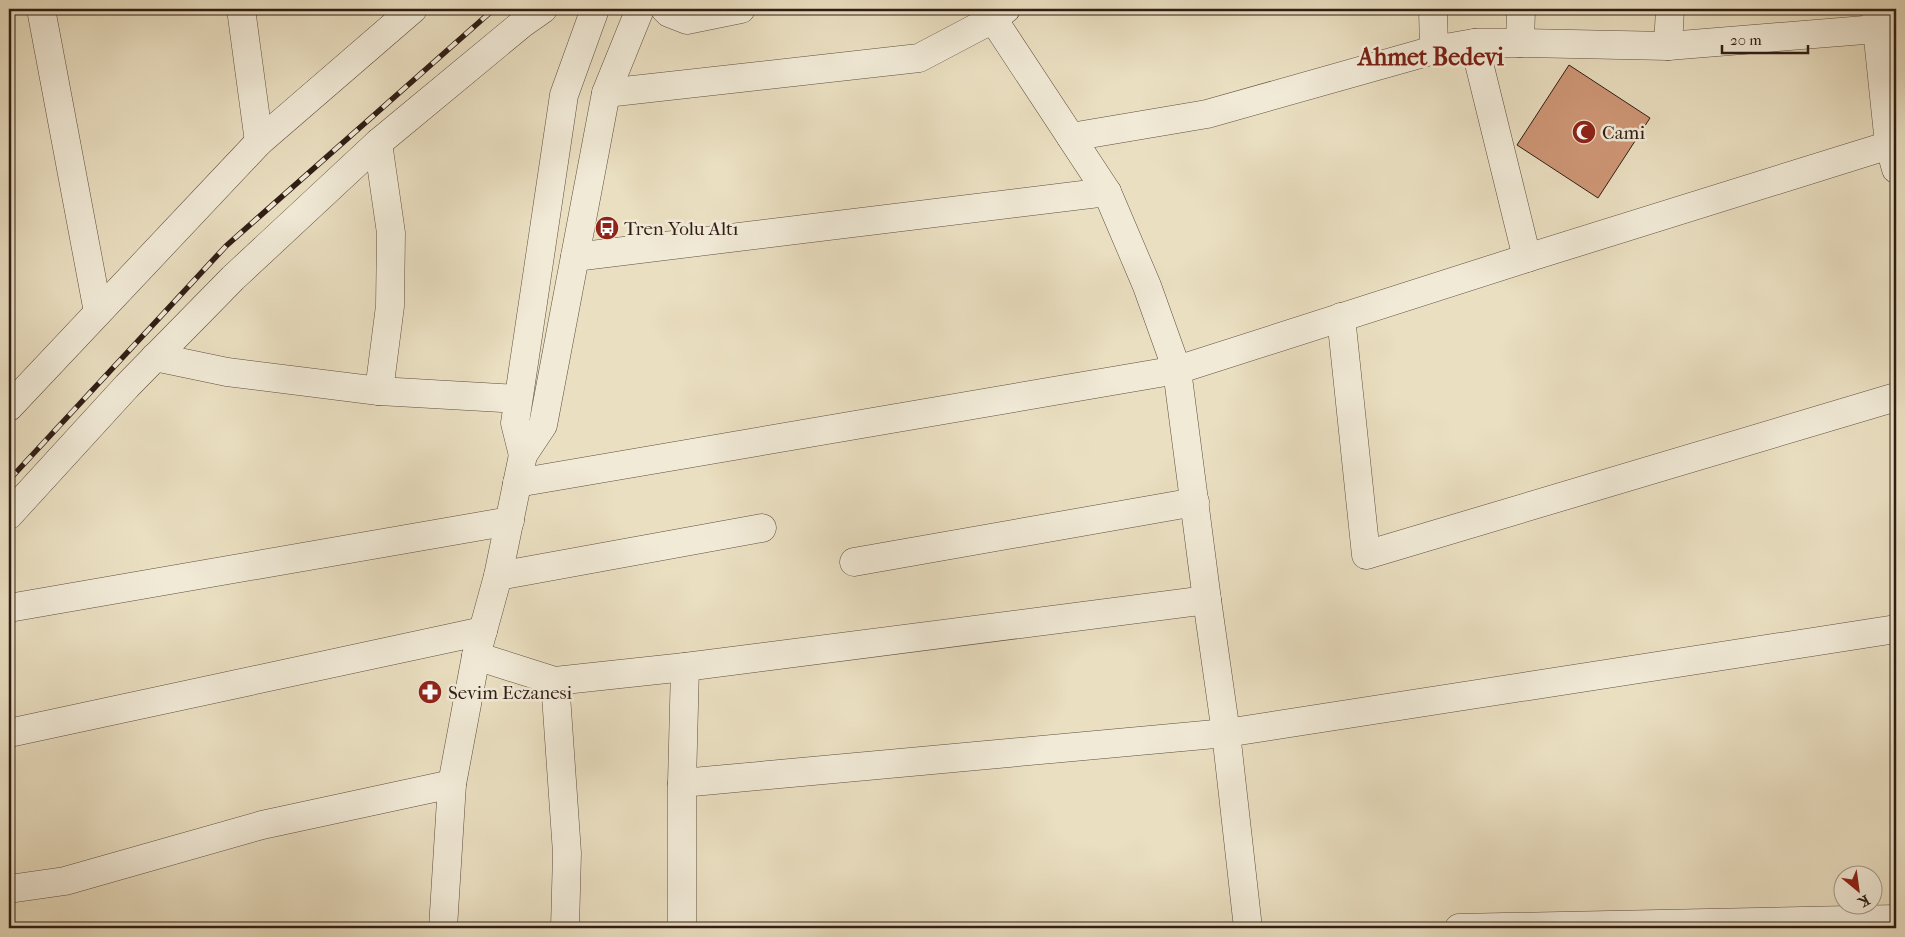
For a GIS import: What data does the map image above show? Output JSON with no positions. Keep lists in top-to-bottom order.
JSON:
{
  "districts": ["Ahmet Bedevi"],
  "places": {
    "mosque": ["Cami"],
    "bus stop": ["Tren Yolu Altı"],
    "pharmacy": ["Sevim Eczanesi"]
  },
  "scale_bar": "20 m",
  "north": "bottom right"
}
